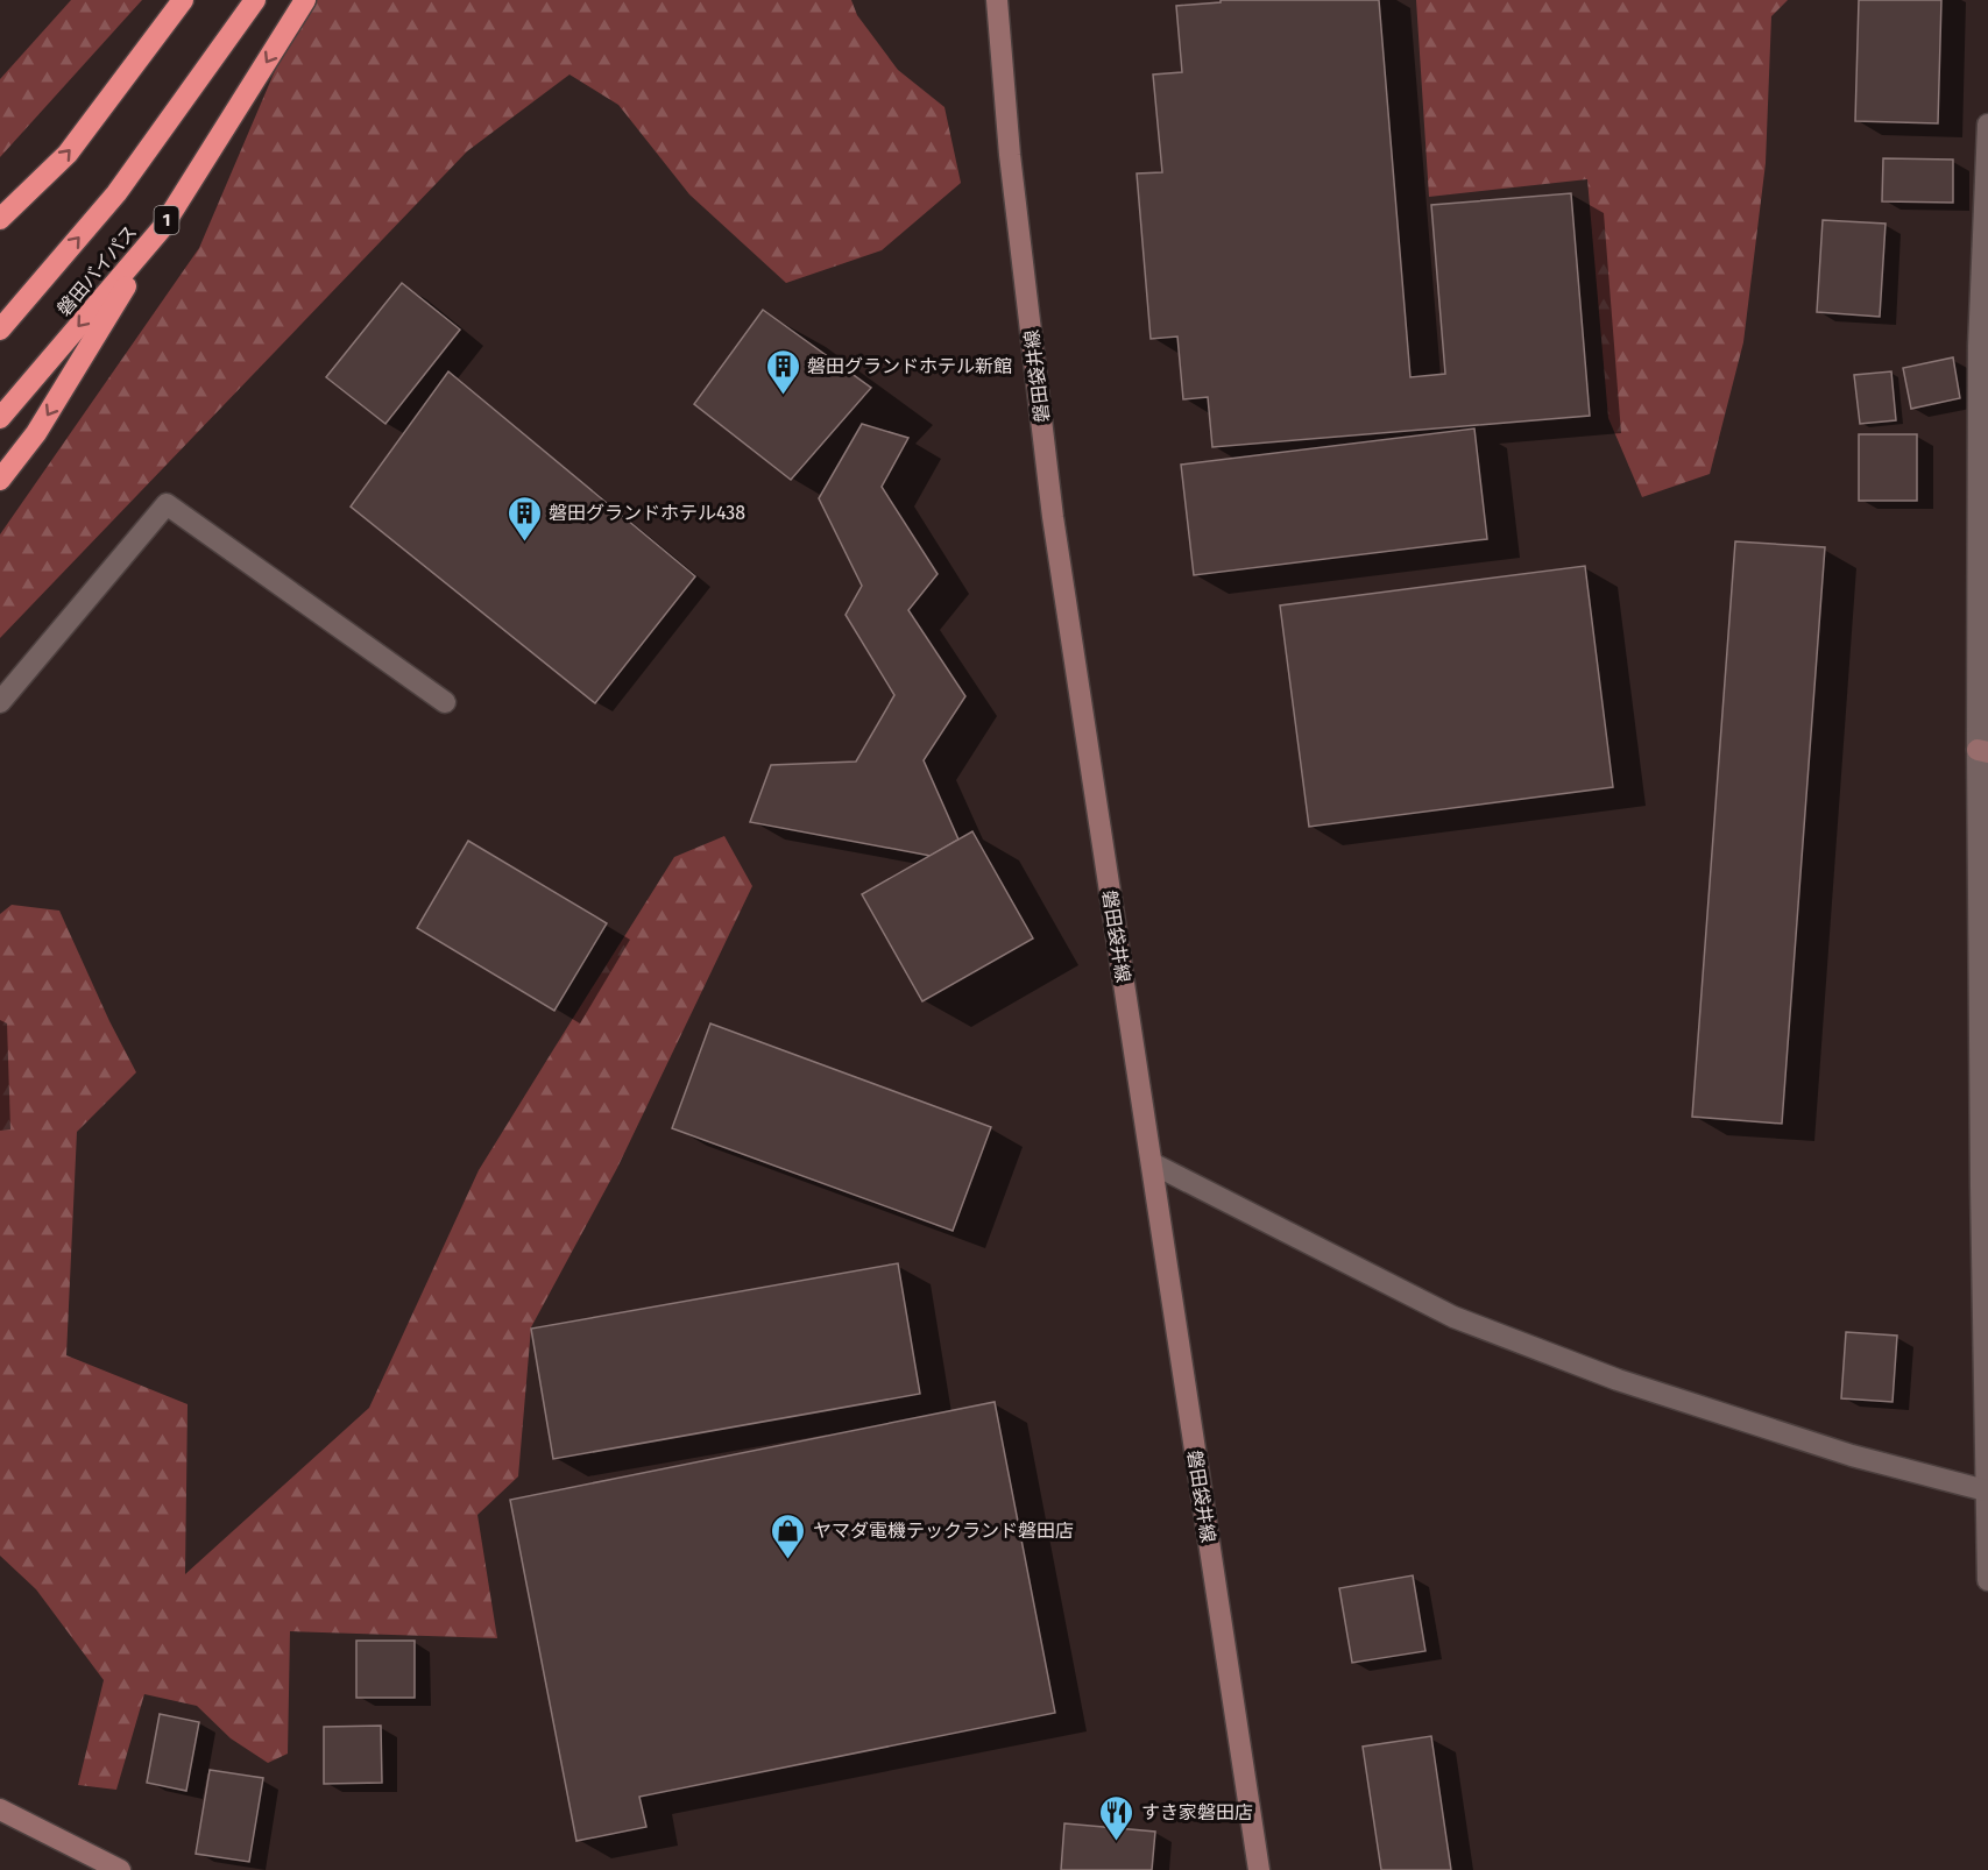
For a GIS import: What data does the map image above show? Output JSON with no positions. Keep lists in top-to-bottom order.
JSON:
{
  "streets": {
    "highway": ["1", "磐田バイパス"],
    "main road": ["磐田袋井線"]
  },
  "places": {
    "building": ["磐田グランドホテル新館", "磐田グランドホテル438"],
    "shop": ["ヤマダ電機テックランド磐田店"],
    "restaurant": ["すき家磐田店"]
  }
}
